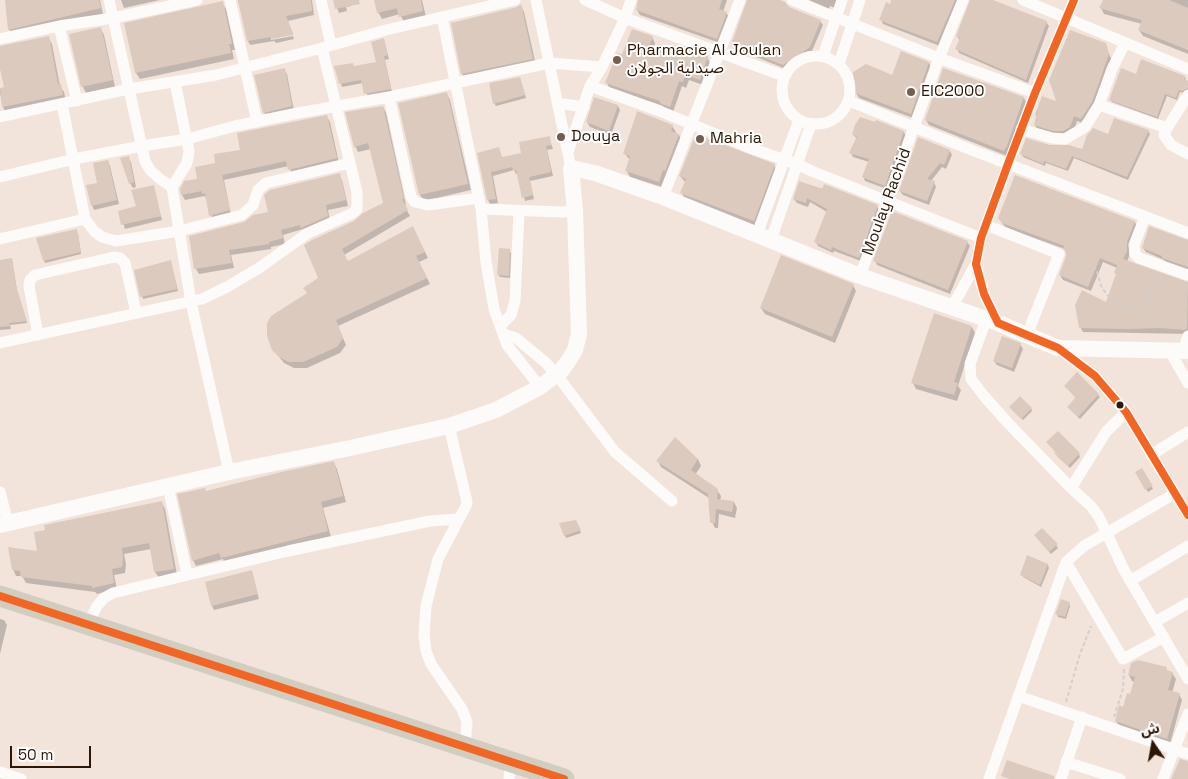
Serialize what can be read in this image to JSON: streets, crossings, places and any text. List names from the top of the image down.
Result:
{
  "streets": {
    "street": ["Moulay Rachid"]
  },
  "places": [
    "Pharmacie Al Joulan صيدلية الجولان",
    "EIC2000",
    "Douya",
    "Mahria"
  ],
  "scale_bar": "50 m",
  "north": "top"
}
